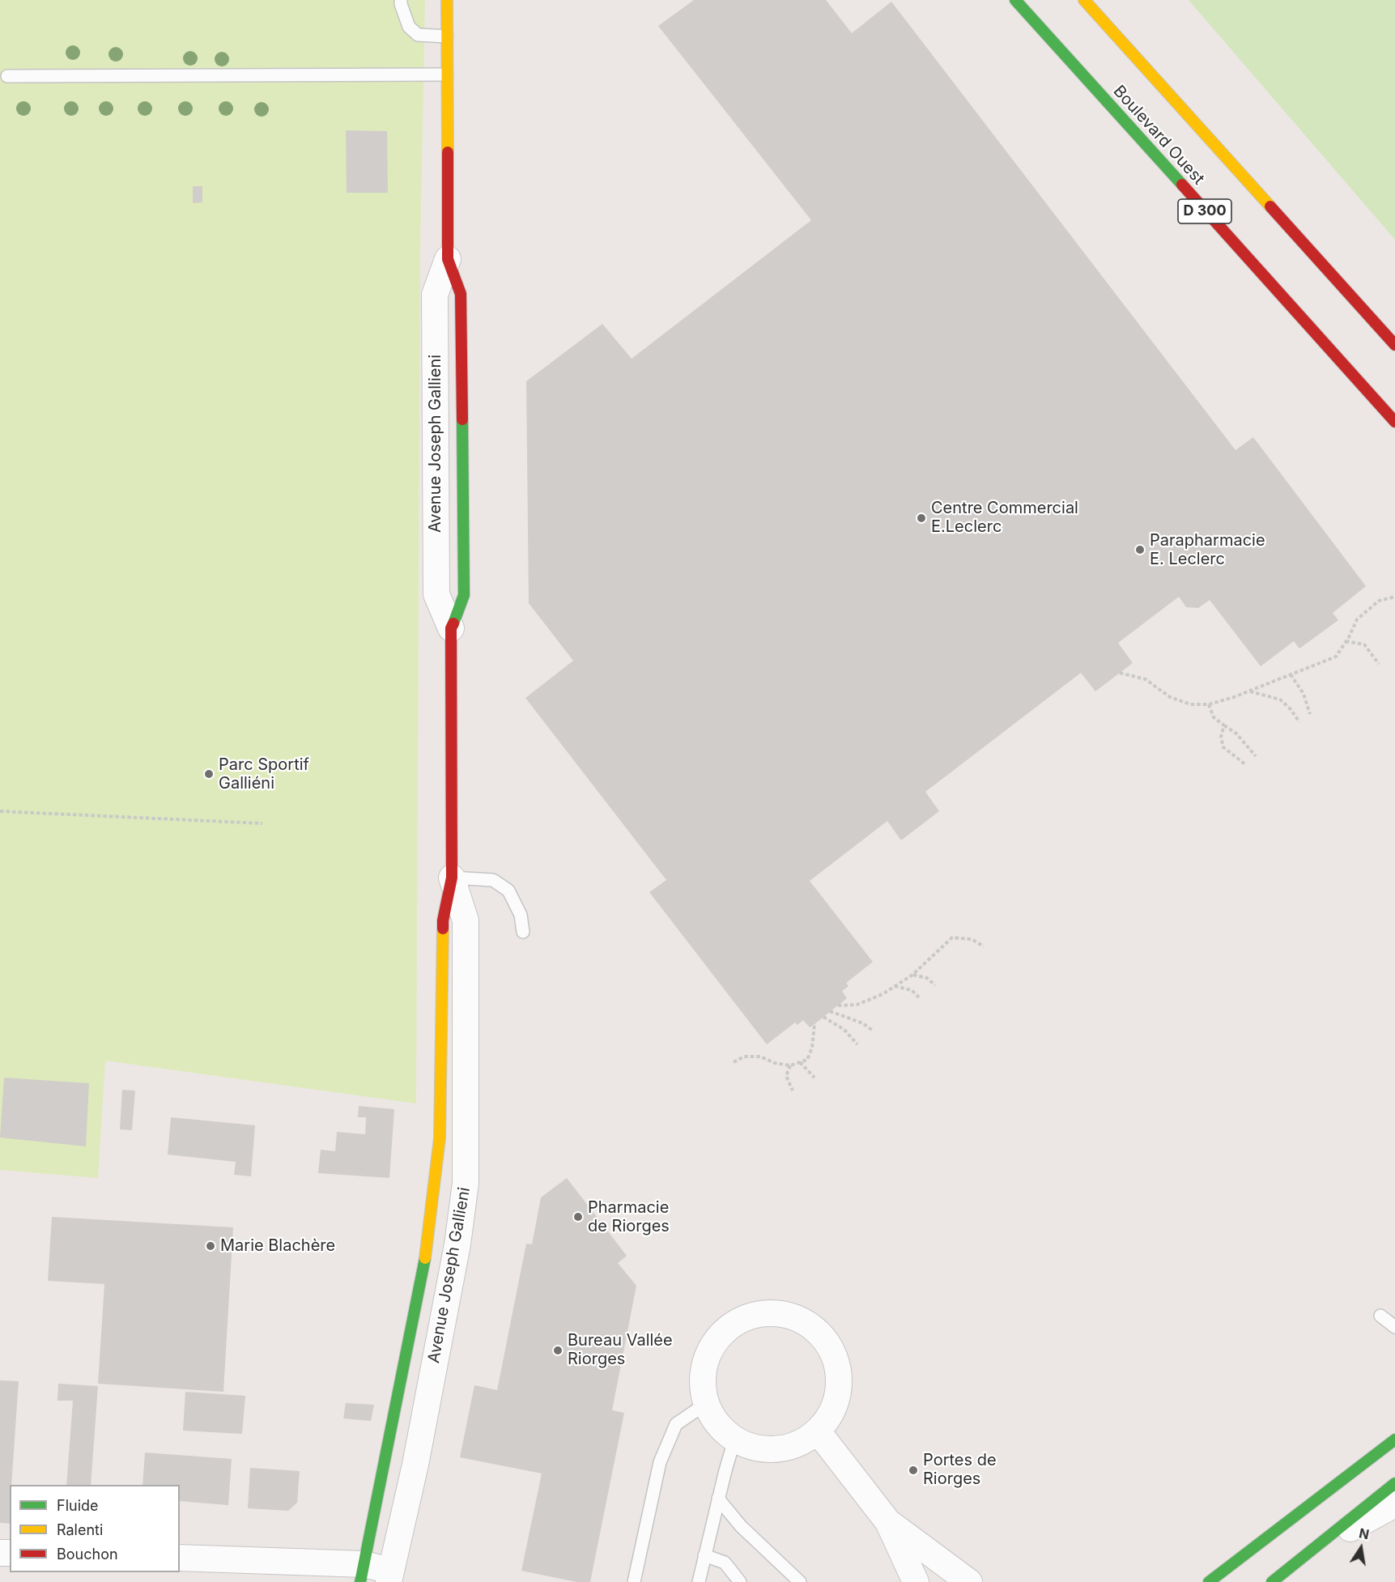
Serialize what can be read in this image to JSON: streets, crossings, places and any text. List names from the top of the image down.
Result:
{
  "streets": {
    "street": ["Boulevard Ouest", "D 300", "Avenue Joseph Gallieni"]
  },
  "places": [
    "Centre Commercial E.Leclerc",
    "Parapharmacie E. Leclerc",
    "Parc Sportif Galliéni",
    "Pharmacie de Riorges",
    "Marie Blachère",
    "Bureau Vallée Riorges",
    "Portes de Riorges"
  ],
  "legend": ["Fluide", "Ralenti", "Bouchon"],
  "north": "top"
}
